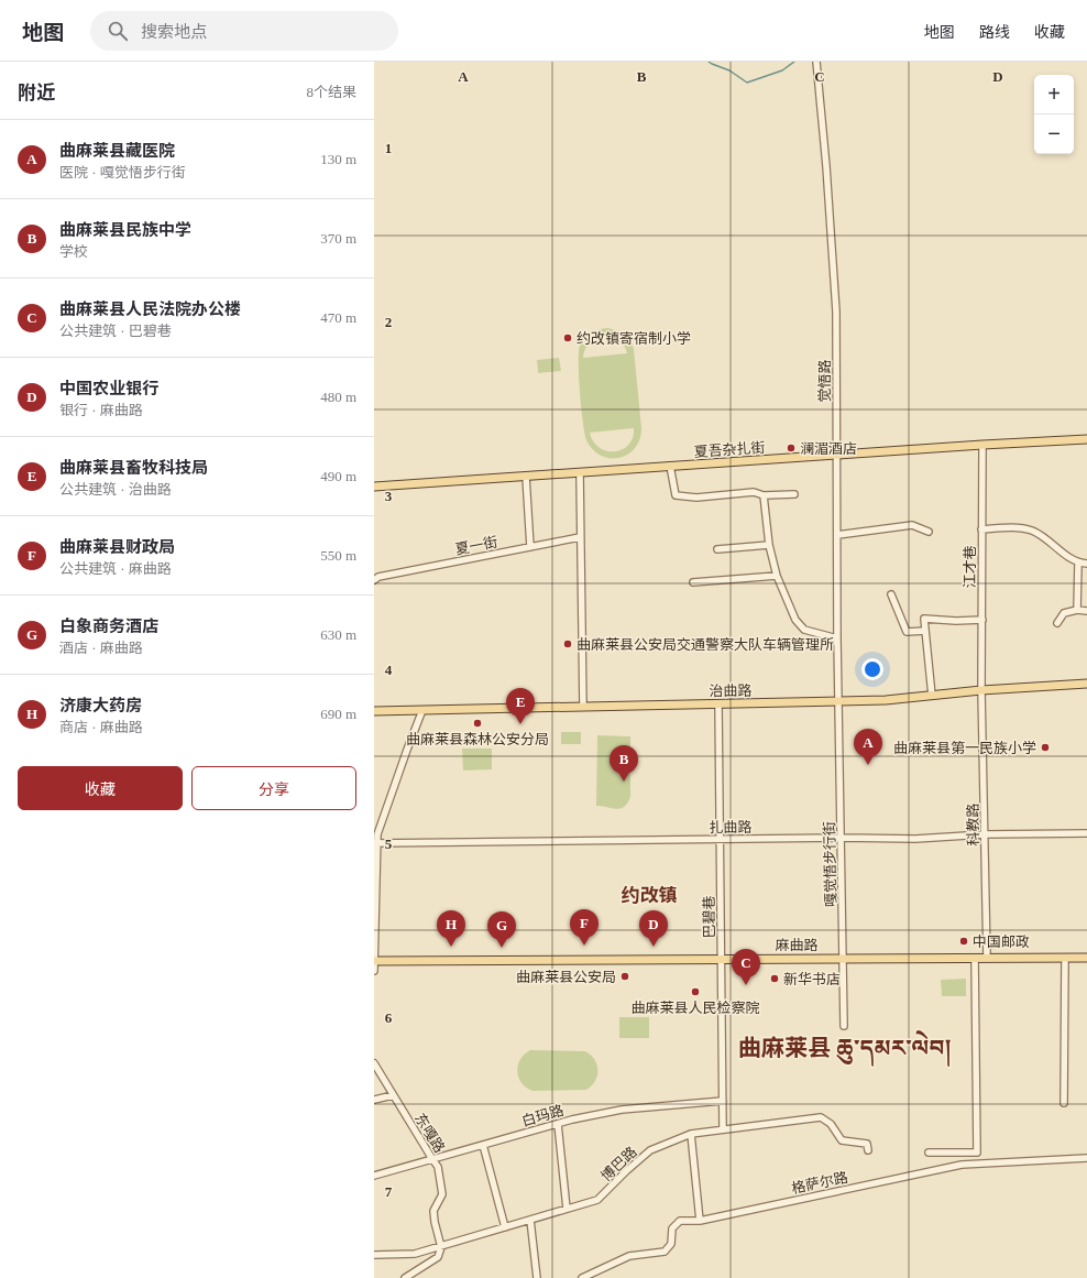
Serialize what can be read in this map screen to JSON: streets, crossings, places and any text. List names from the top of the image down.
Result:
{
  "streets": {
    "main road": ["夏吾杂扎街", "治曲路", "麻曲路"],
    "street": [
      "觉悟路",
      "夏一街",
      "江才巷",
      "科教路",
      "扎曲路",
      "嘎觉悟步行街",
      "巴碧巷",
      "白玛路",
      "东嘎路",
      "博巴路",
      "格萨尔路"
    ]
  },
  "crossings": [
    ["觉悟路", "夏吾杂扎街"],
    ["觉悟路", "治曲路"],
    ["觉悟路", "嘎觉悟步行街"],
    ["夏吾杂扎街", "江才巷"],
    ["江才巷", "治曲路"],
    ["江才巷", "科教路"],
    ["治曲路", "科教路"],
    ["治曲路", "嘎觉悟步行街"],
    ["治曲路", "巴碧巷"],
    ["科教路", "扎曲路"],
    ["科教路", "麻曲路"],
    ["扎曲路", "嘎觉悟步行街"],
    ["扎曲路", "巴碧巷"],
    ["嘎觉悟步行街", "麻曲路"],
    ["巴碧巷", "麻曲路"],
    ["巴碧巷", "白玛路"],
    ["巴碧巷", "博巴路"],
    ["白玛路", "东嘎路"],
    ["东嘎路", "博巴路"]
  ],
  "districts": ["约改镇", "曲麻莱县 ཆུ་དམར་ལེབ།"],
  "places": [
    "约改镇寄宿制小学",
    "澜湄酒店",
    "曲麻莱县公安局交通警察大队车辆管理所",
    "曲麻莱县森林公安分局",
    "曲麻莱县第一民族小学",
    "中国邮政",
    "曲麻莱县公安局",
    "新华书店",
    "曲麻莱县人民检察院"
  ],
  "page": {
    "header": "地图",
    "search": "搜索地点",
    "nav": ["地图", "路线", "收藏"],
    "heading": ["附近", "8个结果"],
    "map_buttons": ["+", "−"],
    "list": [
      {
        "mark": "A",
        "name": "曲麻莱县藏医院",
        "note": "医院 · 嘎觉悟步行街",
        "value": "130 m"
      },
      {
        "mark": "B",
        "name": "曲麻莱县民族中学",
        "note": "学校",
        "value": "370 m"
      },
      {
        "mark": "C",
        "name": "曲麻莱县人民法院办公楼",
        "note": "公共建筑 · 巴碧巷",
        "value": "470 m"
      },
      {
        "mark": "D",
        "name": "中国农业银行",
        "note": "银行 · 麻曲路",
        "value": "480 m"
      },
      {
        "mark": "E",
        "name": "曲麻莱县畜牧科技局",
        "note": "公共建筑 · 治曲路",
        "value": "490 m"
      },
      {
        "mark": "F",
        "name": "曲麻莱县财政局",
        "note": "公共建筑 · 麻曲路",
        "value": "550 m"
      },
      {
        "mark": "G",
        "name": "白象商务酒店",
        "note": "酒店 · 麻曲路",
        "value": "630 m"
      },
      {
        "mark": "H",
        "name": "济康大药房",
        "note": "商店 · 麻曲路",
        "value": "690 m"
      }
    ],
    "pins": [
      "E",
      "A",
      "B",
      "F",
      "D",
      "H",
      "G",
      "C"
    ],
    "buttons": ["收藏", "分享"]
  },
  "grid": {
    "columns": [
      "A",
      "B",
      "C",
      "D"
    ],
    "rows": [
      "1",
      "2",
      "3",
      "4",
      "5",
      "6",
      "7"
    ]
  }
}
